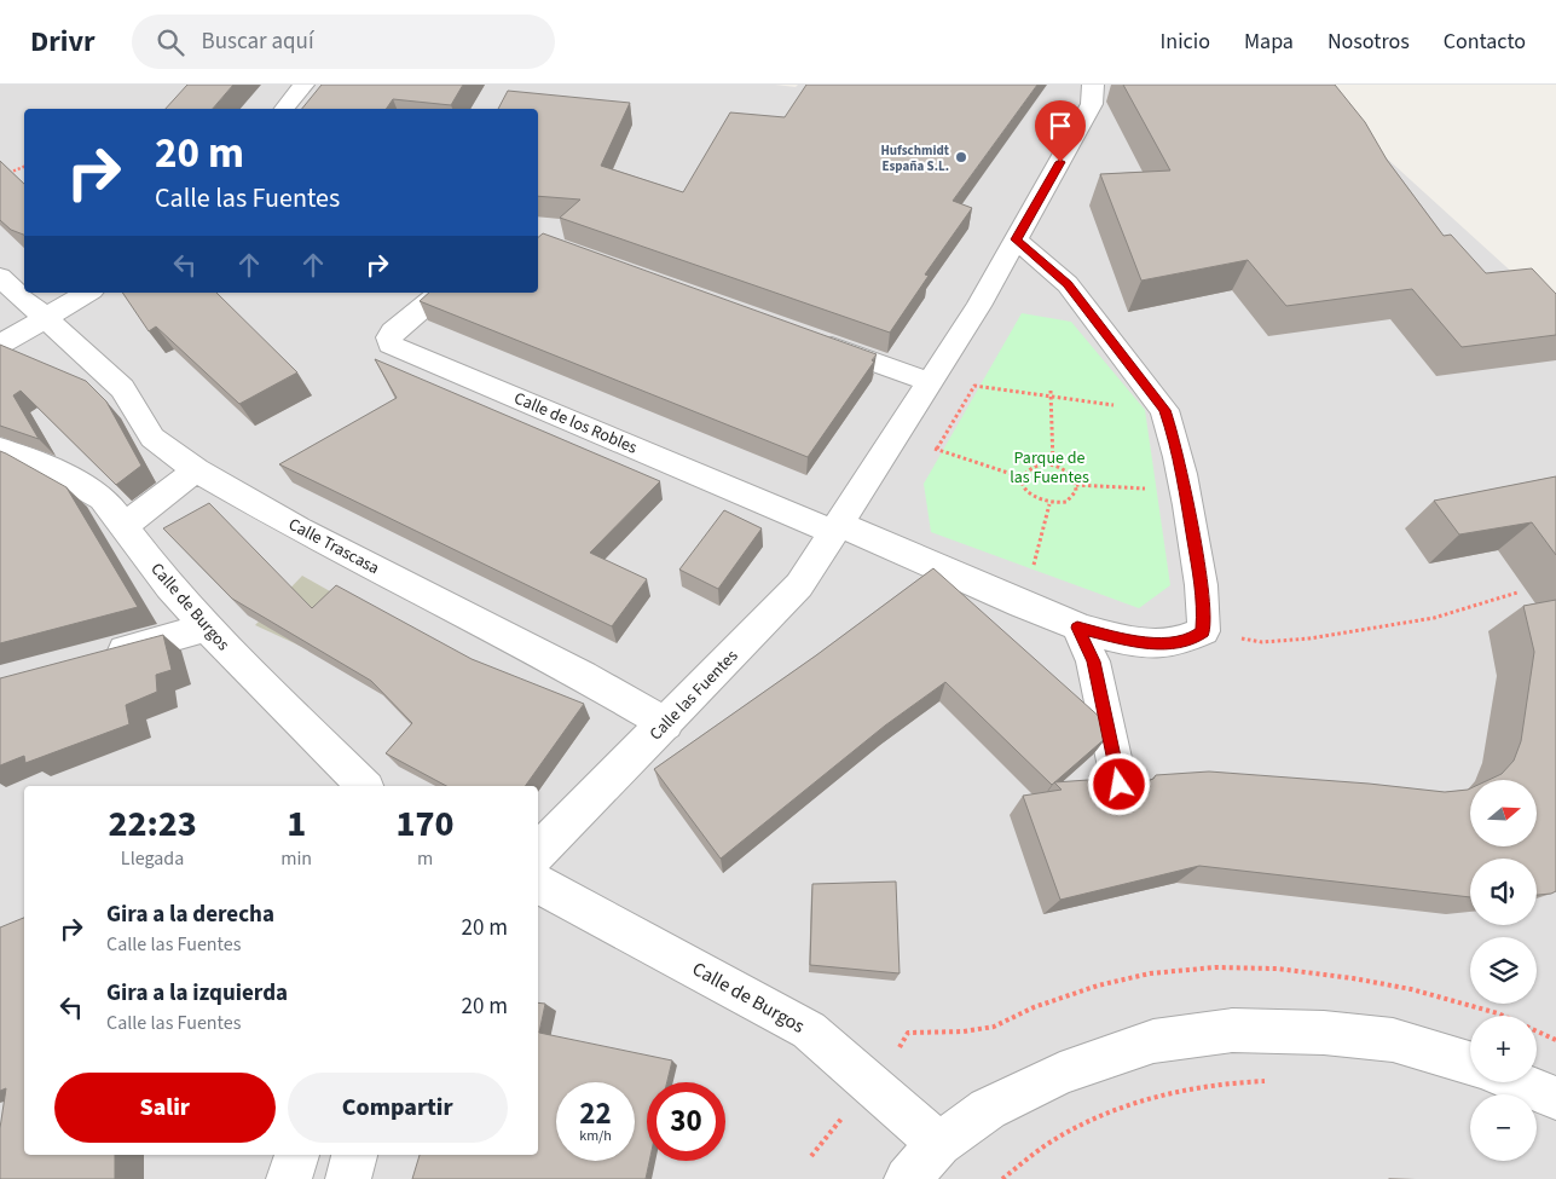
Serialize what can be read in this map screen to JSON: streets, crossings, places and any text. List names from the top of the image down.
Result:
{
  "streets": {
    "street": [
      "Calle de los Robles",
      "Calle Trascasa",
      "Calle de Burgos",
      "Calle las Fuentes"
    ]
  },
  "crossings": [
    ["Calle de los Robles", "Calle las Fuentes"],
    ["Calle Trascasa", "Calle las Fuentes"]
  ],
  "parks": ["Parque de las Fuentes"],
  "places": ["Hufschmidt España S.L."],
  "north": "right",
  "page": {
    "header": "Drivr",
    "search": "Buscar aquí",
    "nav": [
      "Inicio",
      "Mapa",
      "Nosotros",
      "Contacto"
    ],
    "turn": ["20 m", "Calle las Fuentes"],
    "map_buttons": ["+", "−"],
    "eta": [
      "22:23",
      "Llegada",
      "1",
      "min",
      "170",
      "m"
    ],
    "list": [
      {
        "name": "Gira a la derecha",
        "note": "Calle las Fuentes",
        "value": "20 m"
      },
      {
        "name": "Gira a la izquierda",
        "note": "Calle las Fuentes",
        "value": "20 m"
      }
    ],
    "buttons": ["Salir", "Compartir"],
    "speed": "22 km/h",
    "limit": "30"
  }
}
